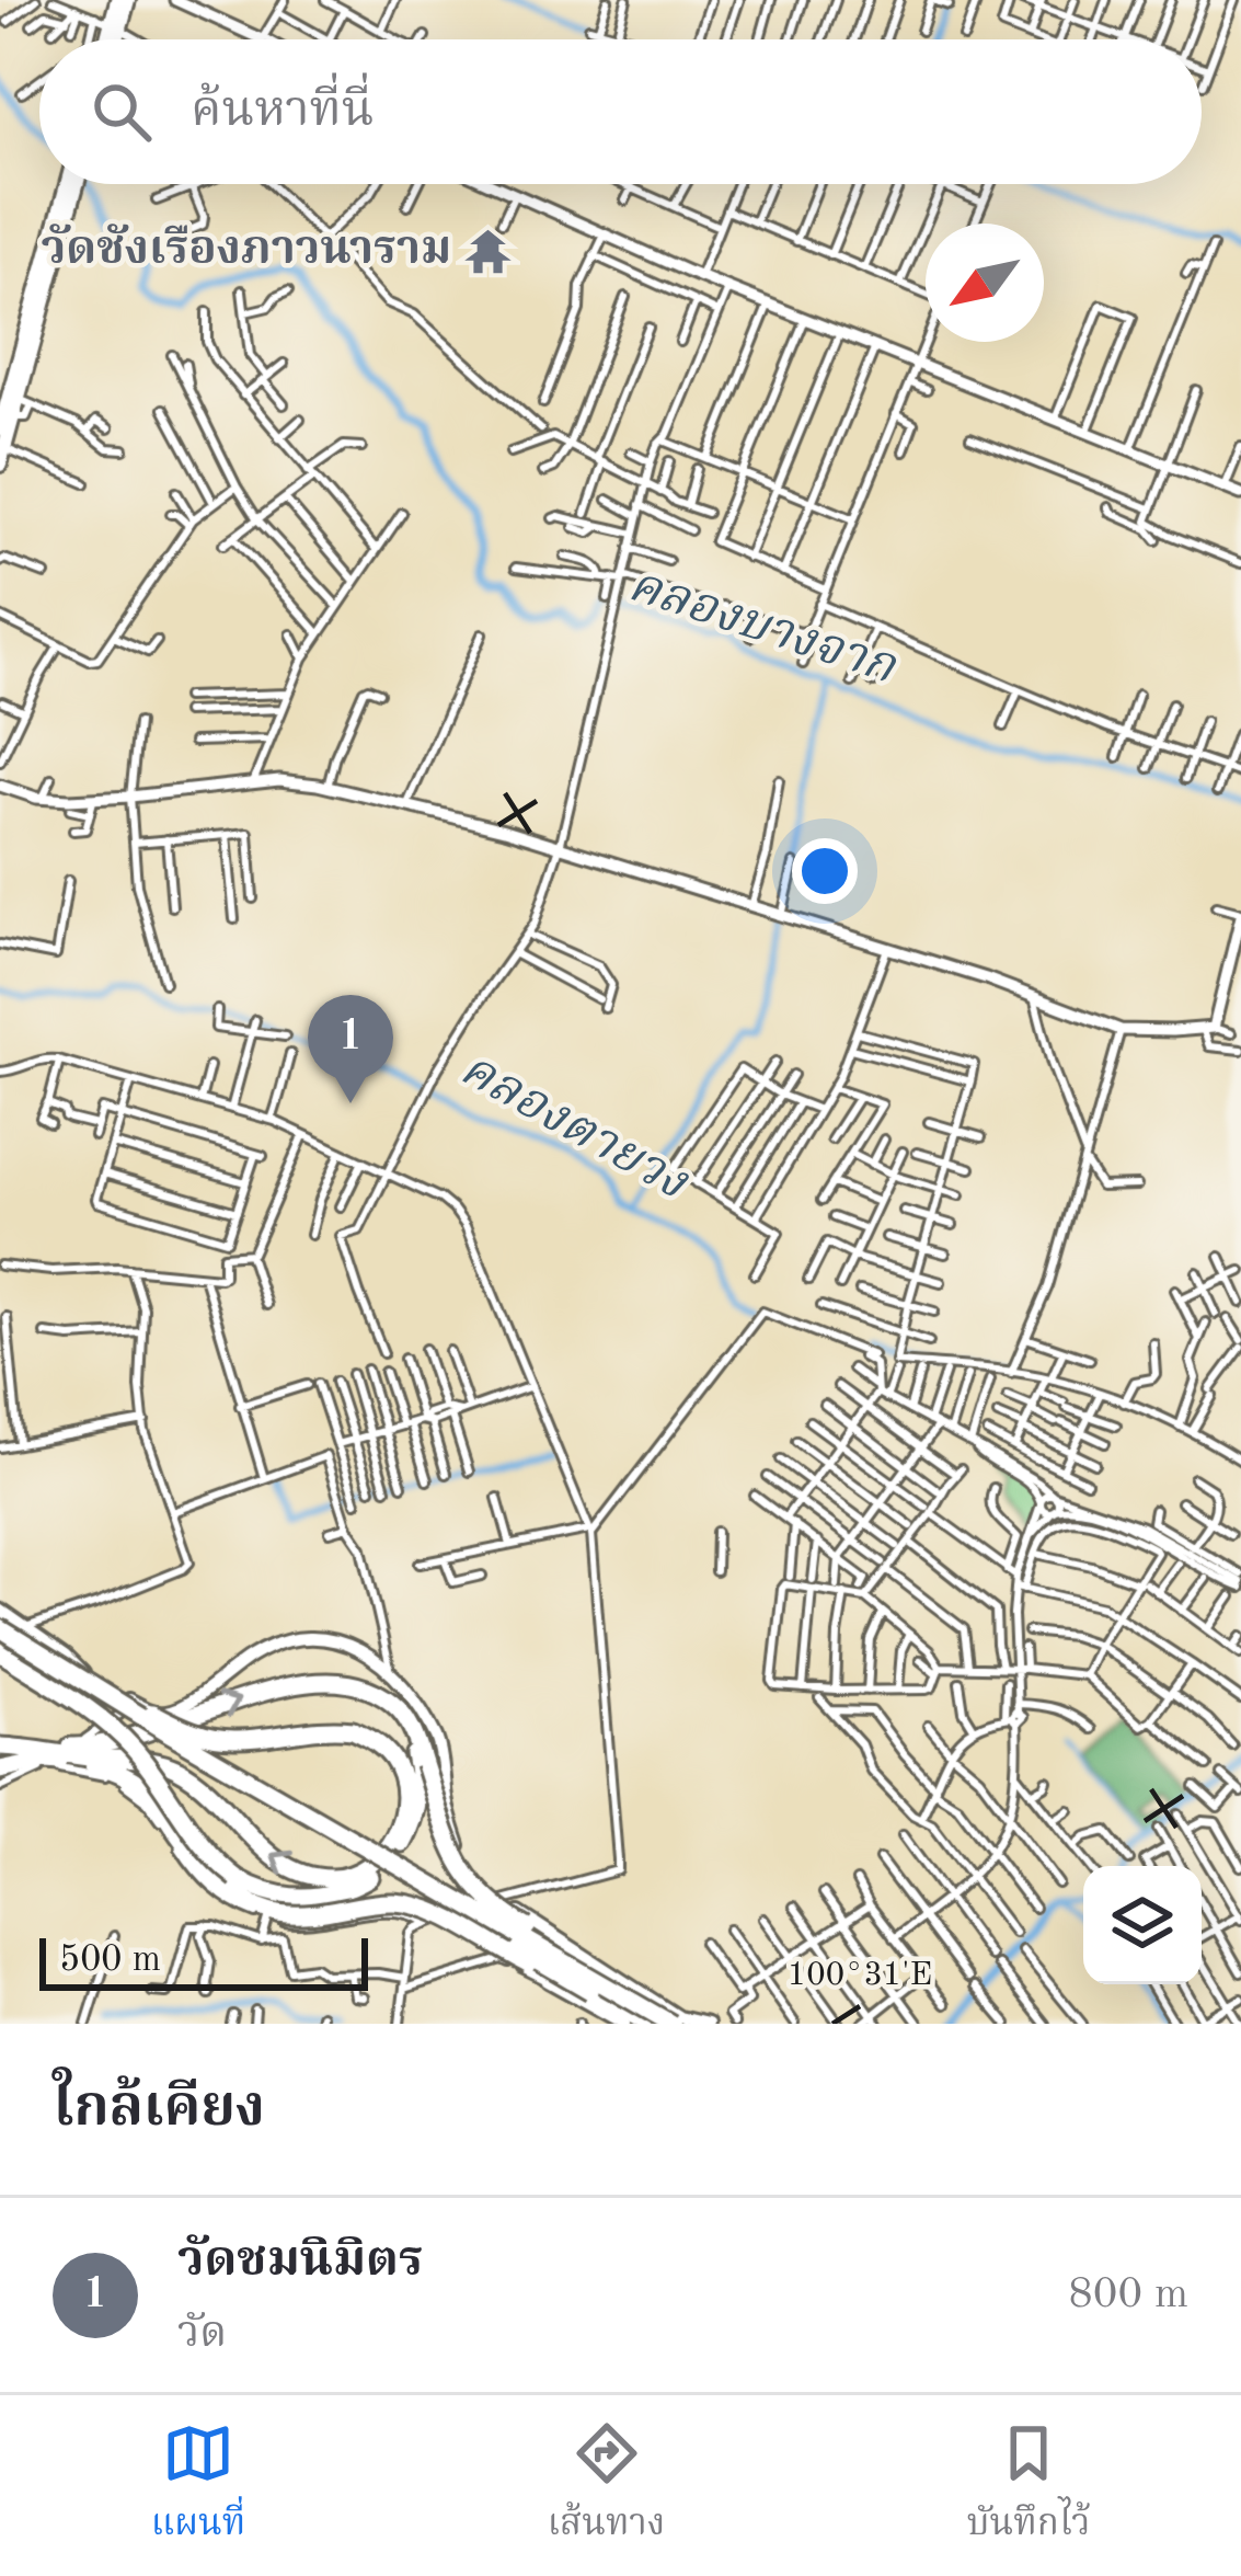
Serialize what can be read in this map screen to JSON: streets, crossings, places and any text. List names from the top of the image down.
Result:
{
  "water": ["คลองบางจาก", "คลองตายวง"],
  "places": {
    "temple": ["วัดชังเรืองภาวนาราม"]
  },
  "scale_bar": "500 m",
  "north": "bottom left",
  "page": {
    "search": "ค้นหาที่นี่",
    "pins": "1",
    "scale": "500 m",
    "heading": "ใกล้เคียง",
    "list": [
      {
        "mark": "1",
        "name": "วัดชมนิมิตร",
        "note": "วัด",
        "value": "800 m"
      }
    ],
    "nav": ["แผนที่", "เส้นทาง", "บันทึกไว้"]
  },
  "coordinates": ["100°31'E"]
}
